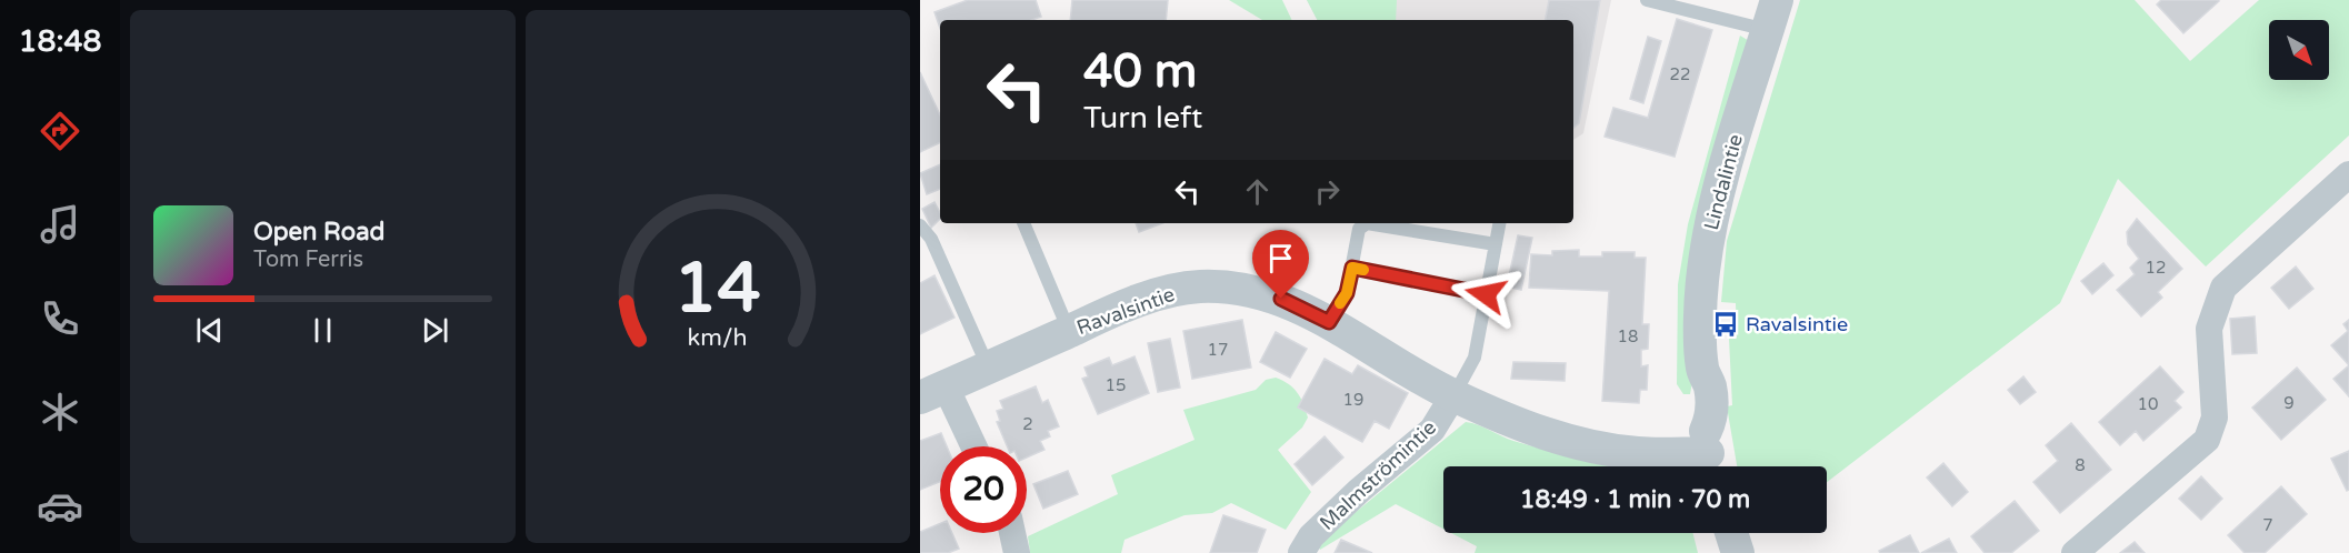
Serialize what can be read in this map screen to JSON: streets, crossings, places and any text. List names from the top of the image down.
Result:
{
  "streets": {
    "street": ["Lindalintie", "Ravalsintie", "Malmströmintie"]
  },
  "crossings": [
    ["Lindalintie", "Ravalsintie"],
    ["Ravalsintie", "Malmströmintie"]
  ],
  "places": {
    "bus stop": ["Ravalsintie"]
  },
  "house_numbers": [
    "22",
    "12",
    "18",
    "17",
    "15",
    "19",
    "9",
    "10",
    "2",
    "8",
    "7"
  ],
  "north": "bottom right",
  "page": {
    "tabs": "18:48",
    "turn": ["40 m", "Turn left"],
    "song": ["Open Road", "Tom Ferris"],
    "limit": "20",
    "trip": "18:49 · 1 min · 70 m",
    "gauge": ["14", "km/h"]
  }
}
